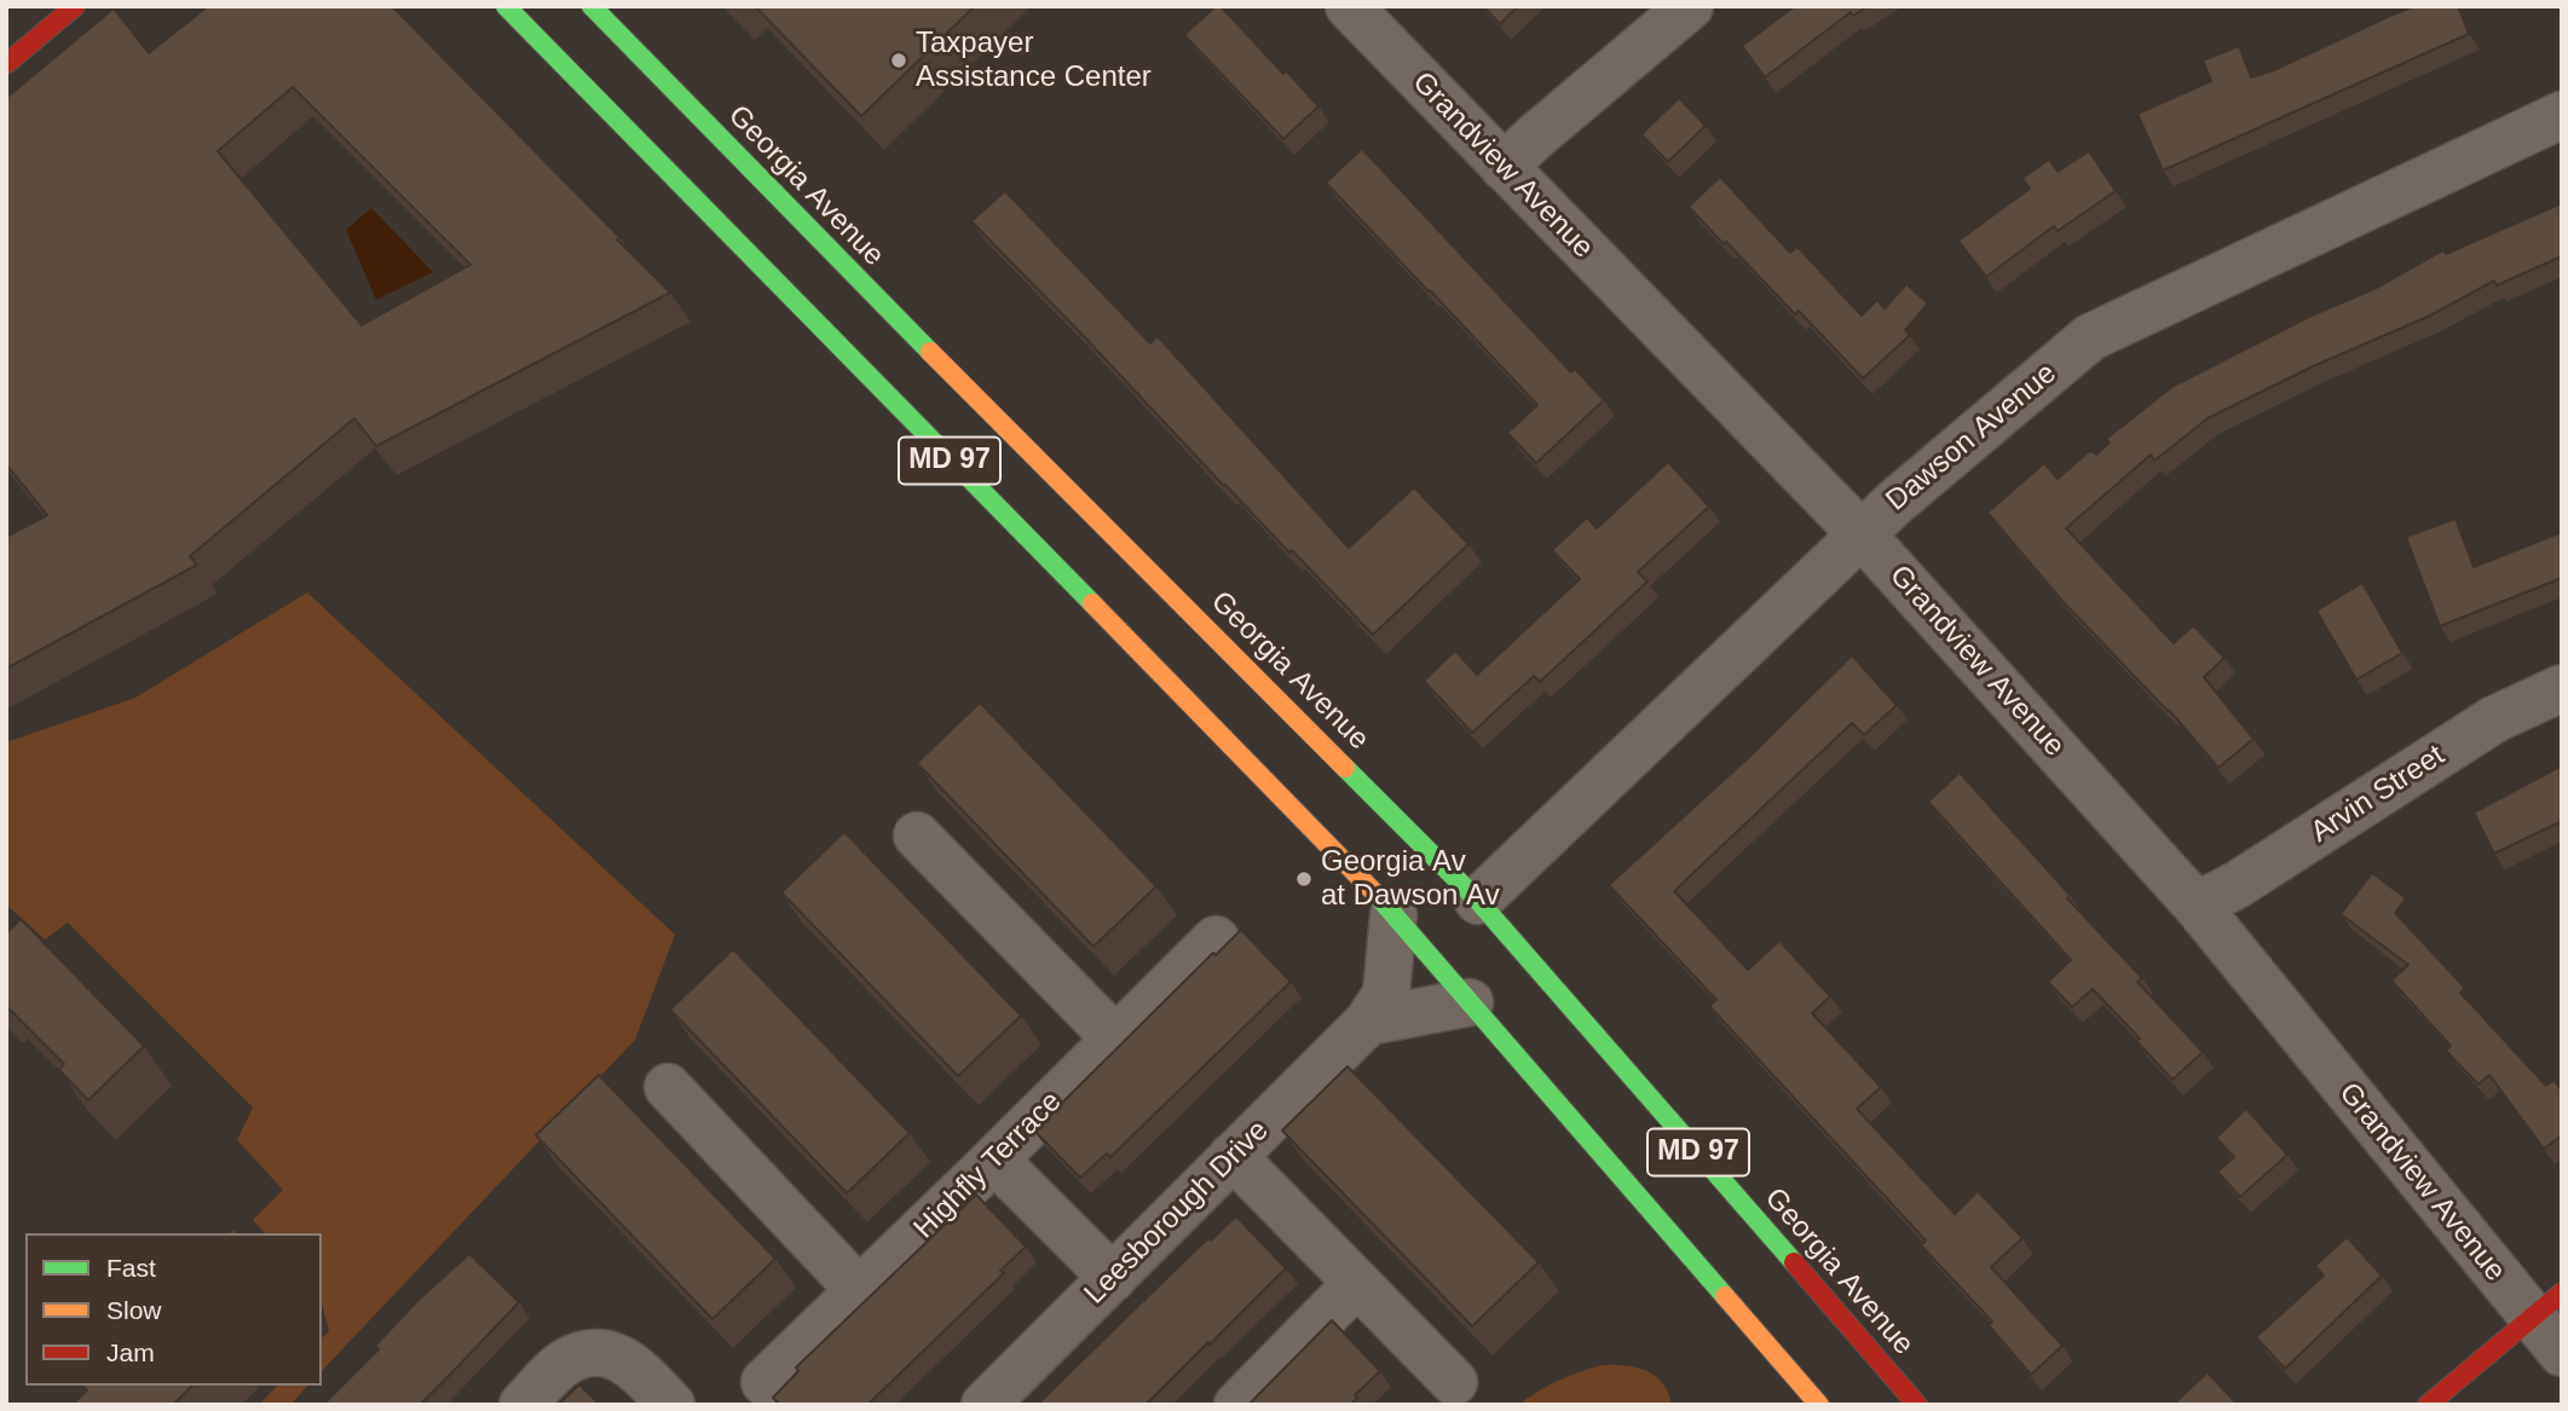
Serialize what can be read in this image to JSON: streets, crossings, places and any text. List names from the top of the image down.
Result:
{
  "streets": {
    "main road": ["Georgia Avenue", "MD 97"],
    "street": [
      "Grandview Avenue",
      "Dawson Avenue",
      "Arvin Street",
      "Highfly Terrace",
      "Leesborough Drive"
    ]
  },
  "crossings": [
    ["Grandview Avenue", "Dawson Avenue"],
    ["Grandview Avenue", "Arvin Street"],
    ["Georgia Avenue", "Dawson Avenue"],
    ["MD 97", "Leesborough Drive"]
  ],
  "places": ["Taxpayer Assistance Center", "Georgia Av at Dawson Av"],
  "legend": ["Fast", "Slow", "Jam"]
}
